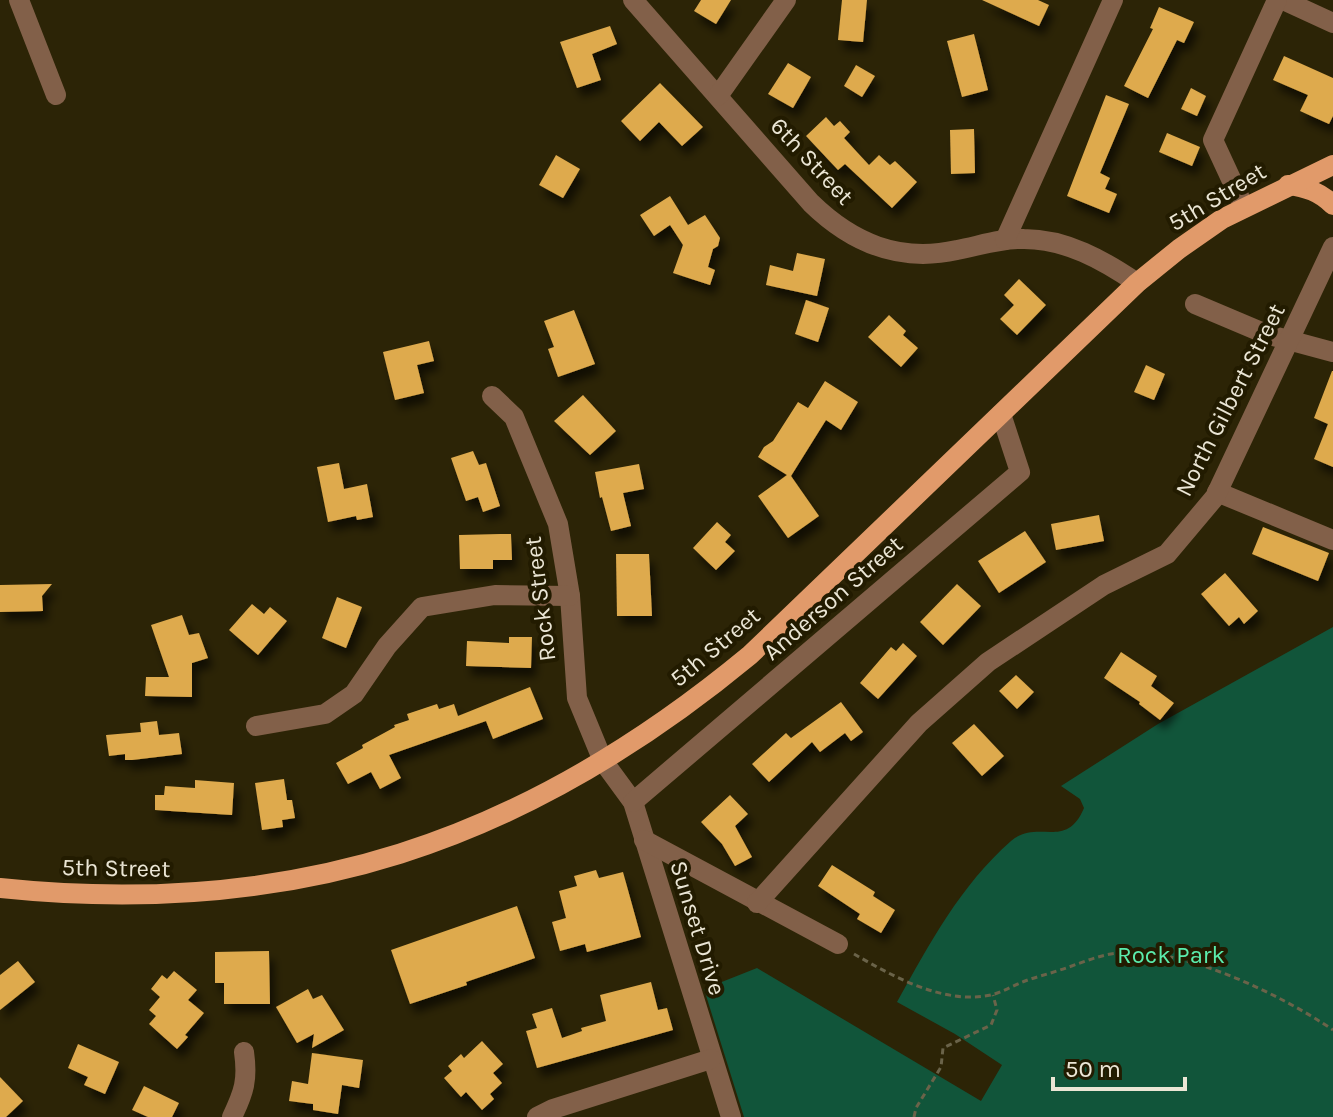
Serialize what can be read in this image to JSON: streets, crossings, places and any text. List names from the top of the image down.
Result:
{
  "streets": {
    "main road": ["5th Street"],
    "street": [
      "6th Street",
      "North Gilbert Street",
      "Anderson Street",
      "Rock Street",
      "Sunset Drive"
    ]
  },
  "crossings": [
    ["6th Street", "5th Street"],
    ["5th Street", "Anderson Street"],
    ["5th Street", "Rock Street"],
    ["5th Street", "Sunset Drive"],
    ["Anderson Street", "Sunset Drive"],
    ["Rock Street", "Sunset Drive"]
  ],
  "parks": ["Rock Park"],
  "scale_bar": "50 m"
}
